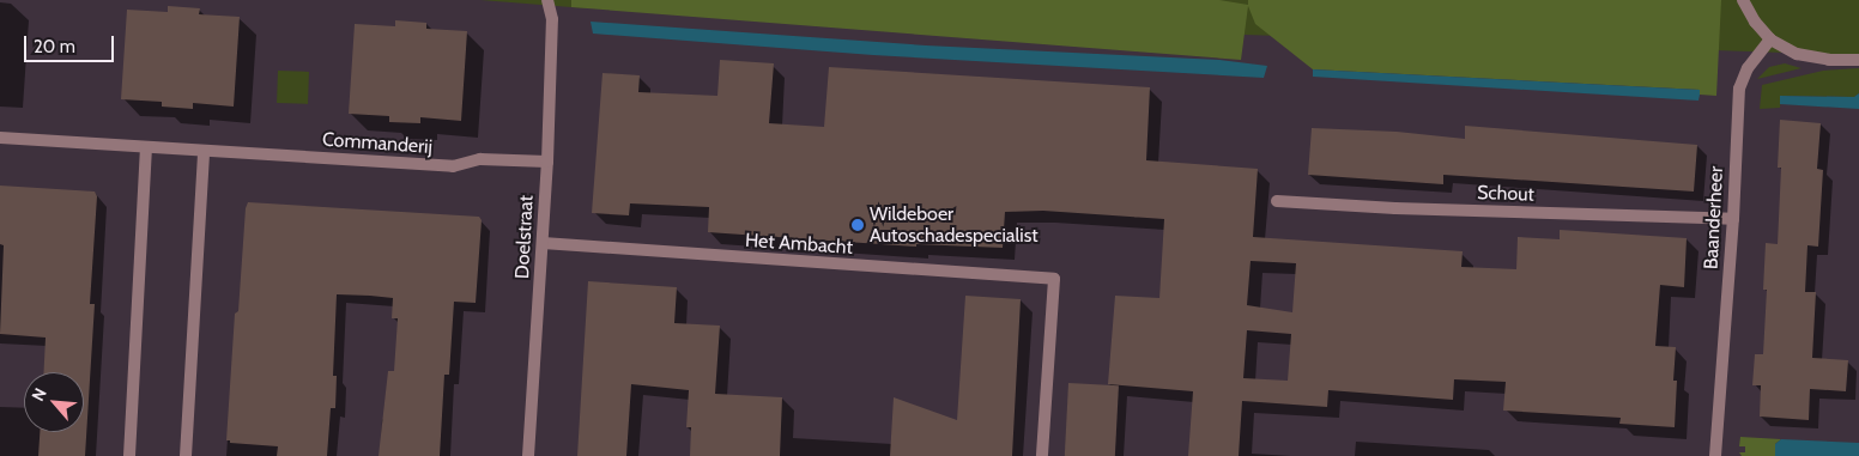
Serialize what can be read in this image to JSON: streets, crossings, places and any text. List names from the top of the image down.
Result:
{
  "streets": {
    "street": [
      "Commanderij",
      "Schout",
      "Baanderheer",
      "Doelstraat",
      "Het Ambacht"
    ]
  },
  "crossings": [
    ["Commanderij", "Doelstraat"],
    ["Schout", "Baanderheer"],
    ["Doelstraat", "Het Ambacht"]
  ],
  "places": ["Wildeboer Autoschadespecialist"],
  "scale_bar": "20 m",
  "north": "top left"
}
